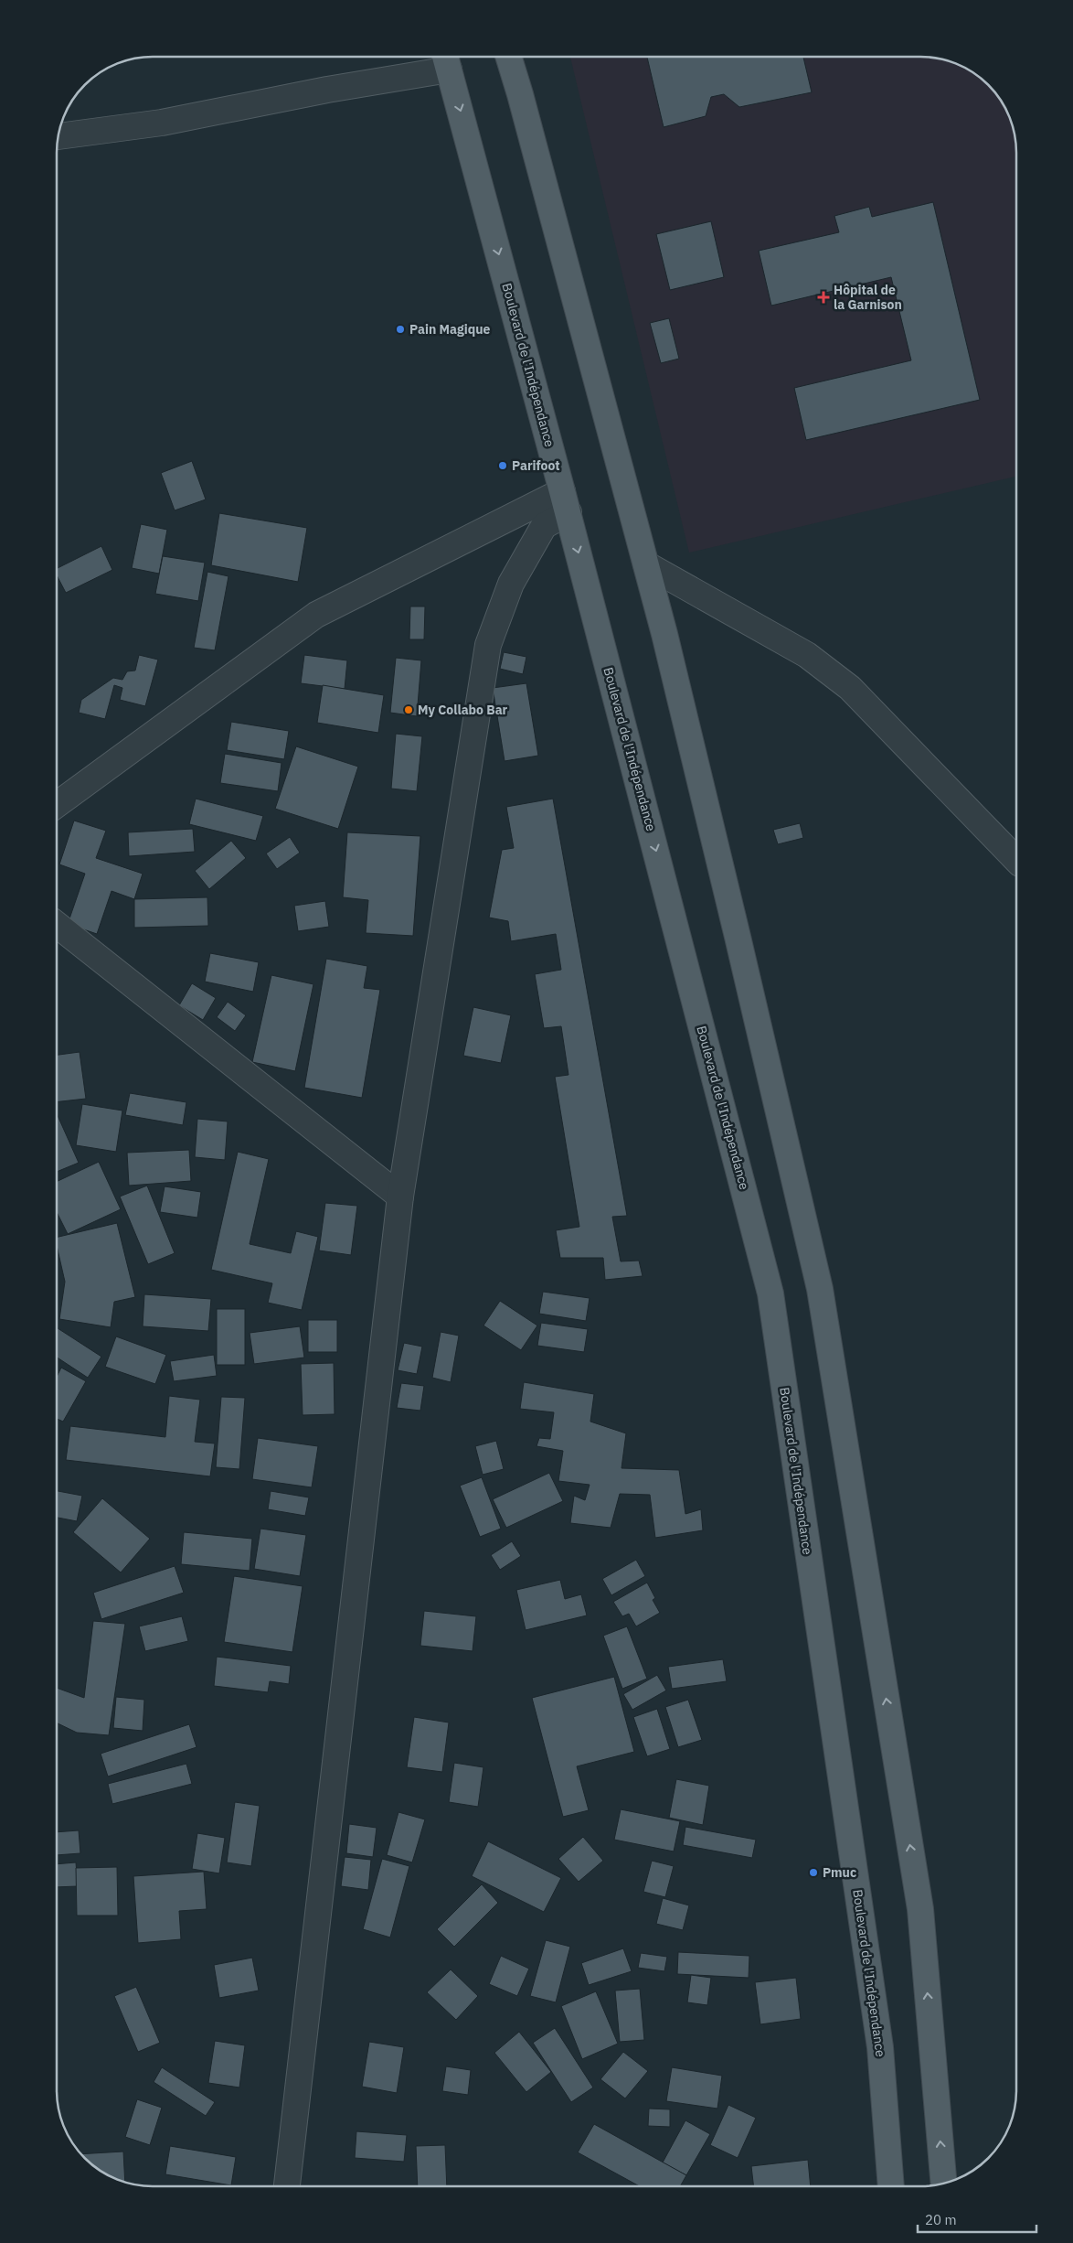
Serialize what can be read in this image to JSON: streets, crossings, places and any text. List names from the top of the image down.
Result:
{
  "streets": {
    "main road": ["Boulevard de l'Indépendance"]
  },
  "places": {
    "health": ["Hôpital de la Garnison"],
    "other": [
      "Pain Magique",
      "Parifoot",
      "My Collabo Bar",
      "Pmuc"
    ]
  },
  "scale_bar": "20 m"
}
